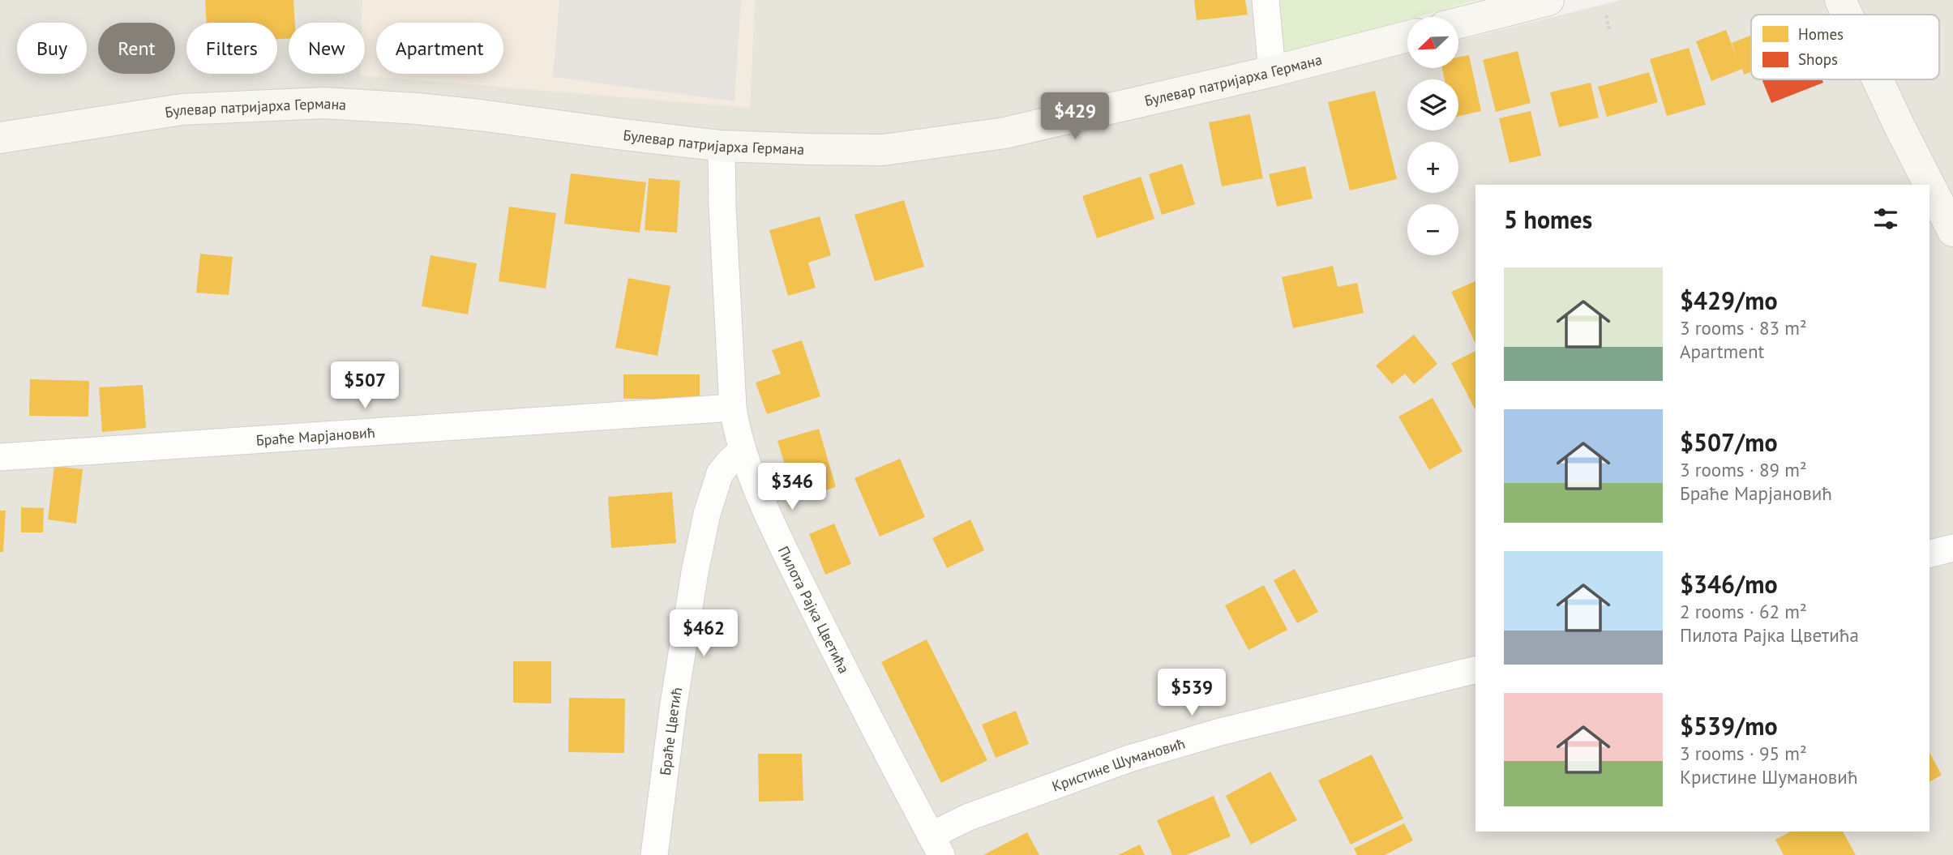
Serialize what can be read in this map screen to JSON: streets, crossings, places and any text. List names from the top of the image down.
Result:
{
  "streets": {
    "main road": ["Булевар патријарха Германа"],
    "street": [
      "Браће Марјановић",
      "Пилота Рајка Цветића",
      "Браће Цветић",
      "Кристине Шумановић"
    ]
  },
  "crossings": [
    ["Булевар патријарха Германа", "Пилота Рајка Цветића"],
    ["Браће Марјановић", "Пилота Рајка Цветића"],
    ["Пилота Рајка Цветића", "Браће Цветић"],
    ["Пилота Рајка Цветића", "Кристине Шумановић"]
  ],
  "legend": ["Homes", "Shops"],
  "north": "bottom left",
  "page": {
    "map_buttons": ["+", "−"],
    "chip": [
      "Buy",
      "Rent",
      "Filters",
      "New",
      "Apartment"
    ],
    "price": [
      "$429",
      "$507",
      "$346",
      "$462",
      "$539"
    ],
    "heading": "5 homes",
    "list": [
      {
        "name": "$429/mo",
        "note": "3 rooms · 83 m² · Apartment"
      },
      {
        "name": "$507/mo",
        "note": "3 rooms · 89 m² · Браће Марјановић"
      },
      {
        "name": "$346/mo",
        "note": "2 rooms · 62 m² · Пилота Рајка Цветића"
      },
      {
        "name": "$539/mo",
        "note": "3 rooms · 95 m² · Кристине Шумановић"
      }
    ]
  }
}
